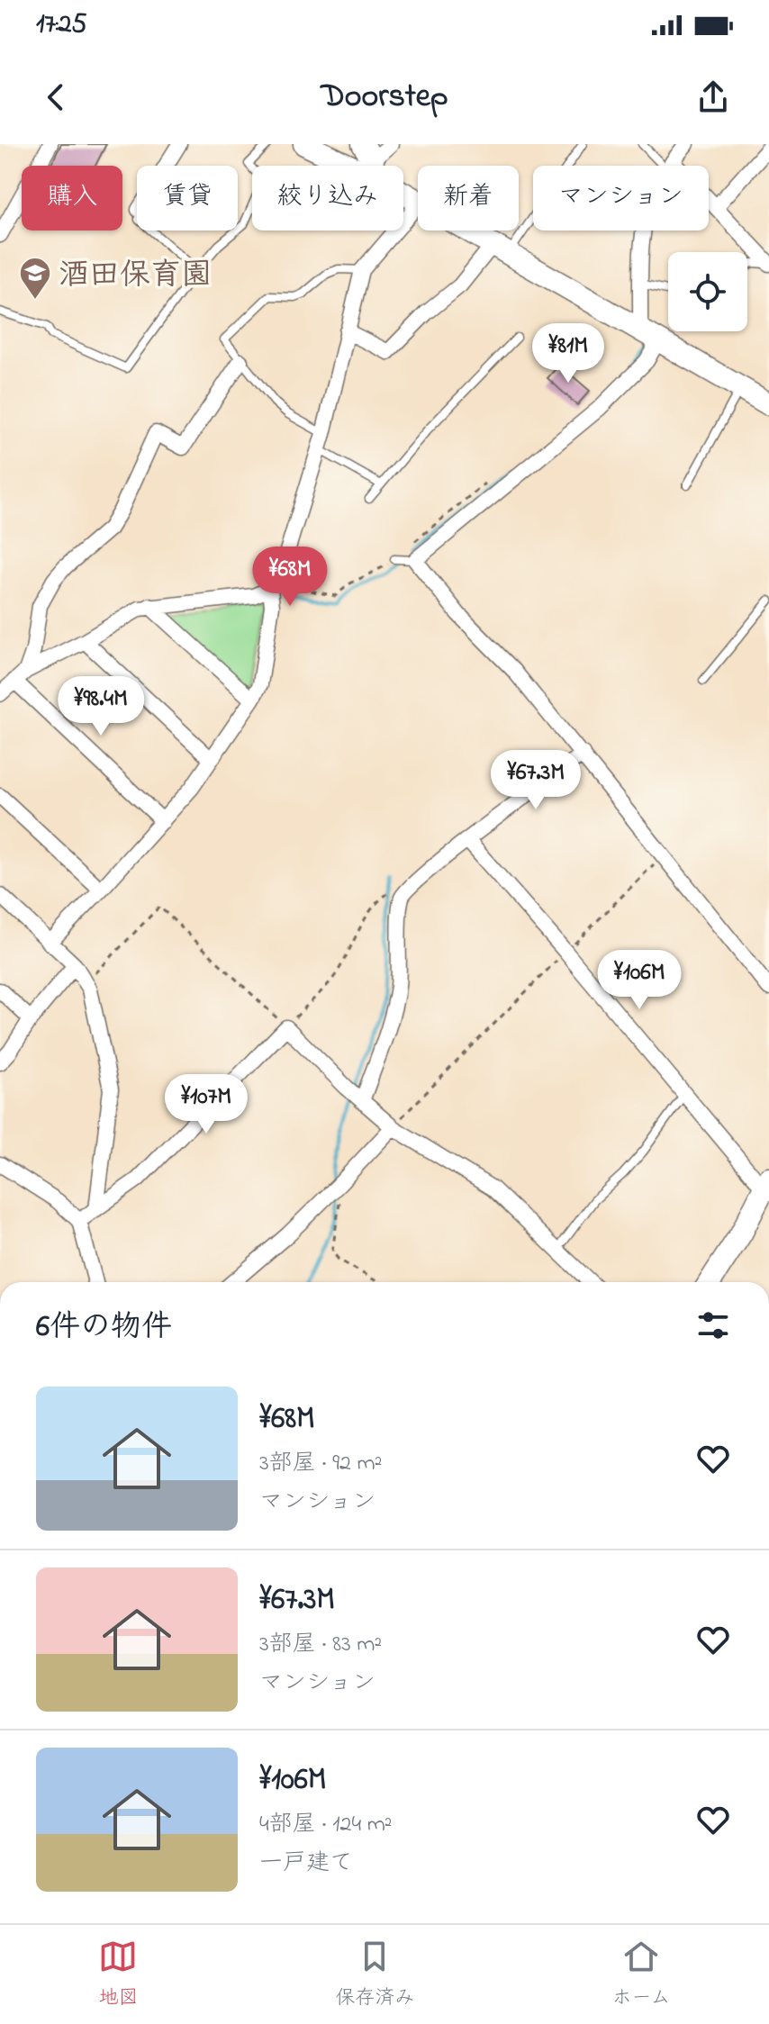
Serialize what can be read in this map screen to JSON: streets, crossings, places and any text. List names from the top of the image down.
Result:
{
  "places": {
    "school or university": ["酒田保育園"]
  },
  "page": {
    "status": "17:25",
    "header": "Doorstep",
    "chip": [
      "購入",
      "賃貸",
      "絞り込み",
      "新着",
      "マンション"
    ],
    "price": [
      "¥81M",
      "¥68M",
      "¥98.4M",
      "¥67.3M",
      "¥106M",
      "¥107M"
    ],
    "heading": "6件の物件",
    "list": [
      {
        "name": "¥68M",
        "note": "3部屋 · 92 m² · マンション"
      },
      {
        "name": "¥67.3M",
        "note": "3部屋 · 83 m² · マンション"
      },
      {
        "name": "¥106M",
        "note": "4部屋 · 124 m² · 一戸建て"
      }
    ],
    "tabs": ["地図", "保存済み", "ホーム"]
  }
}
